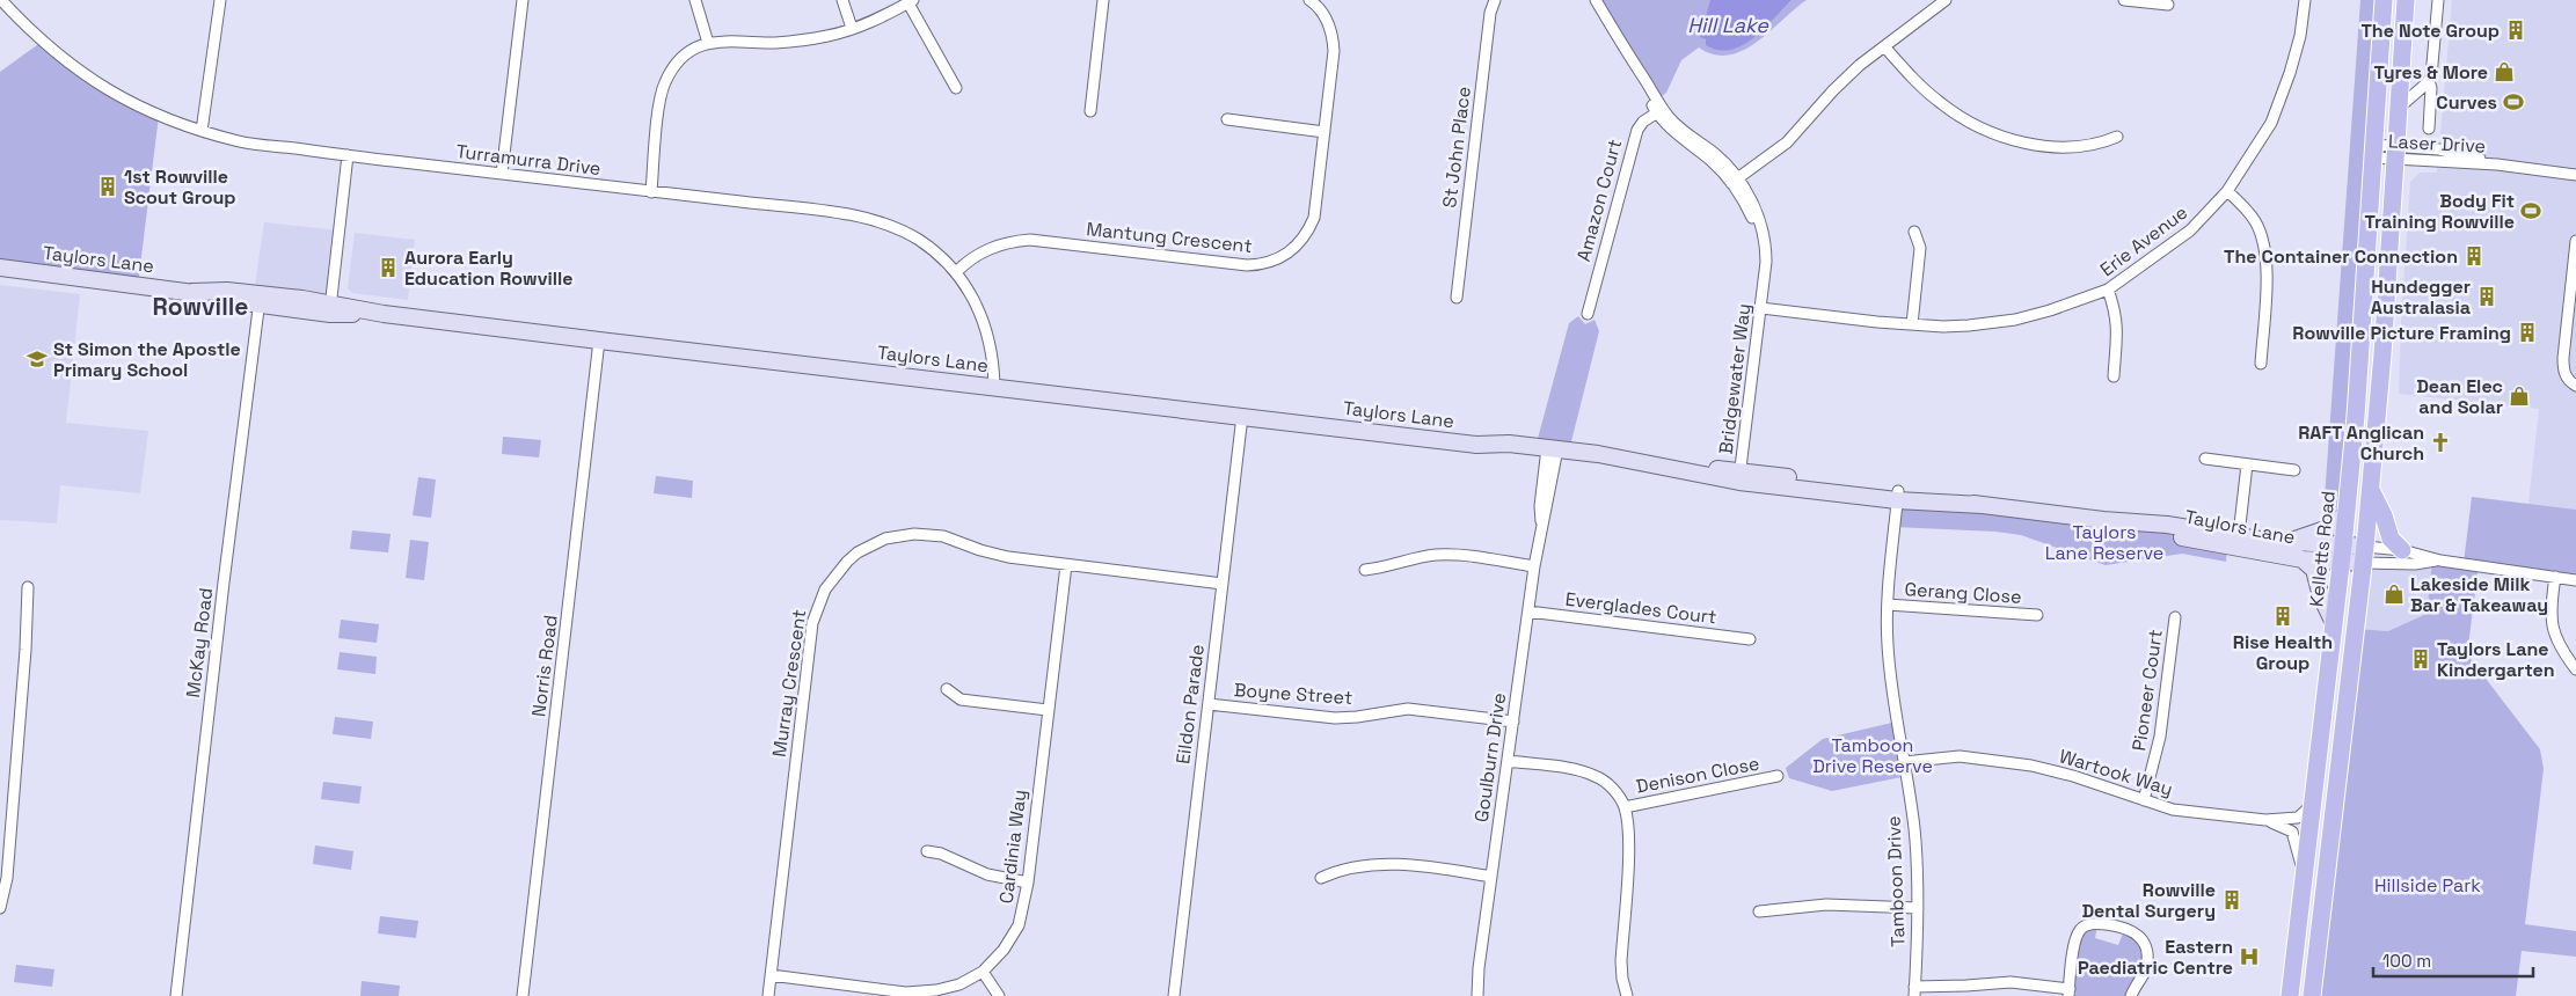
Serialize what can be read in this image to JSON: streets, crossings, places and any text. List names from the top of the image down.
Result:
{
  "streets": {
    "main road": ["Taylors Lane", "Kelletts Road"],
    "street": [
      "Laser Drive",
      "St John Place",
      "Turramurra Drive",
      "Amazon Court",
      "Mantung Crescent",
      "Erie Avenue",
      "Bridgewater Way",
      "Gerang Close",
      "Everglades Court",
      "McKay Road",
      "Norris Road",
      "Murray Crescent",
      "Pioneer Court",
      "Boyne Street",
      "Eildon Parade",
      "Goulburn Drive",
      "Wartook Way",
      "Denison Close",
      "Cardinia Way",
      "Tamboon Drive"
    ]
  },
  "crossings": [
    ["Laser Drive", "Kelletts Road"],
    ["Turramurra Drive", "Mantung Crescent"],
    ["Turramurra Drive", "Taylors Lane"],
    ["Amazon Court", "Bridgewater Way"],
    ["Erie Avenue", "Bridgewater Way"],
    ["Taylors Lane", "Bridgewater Way"],
    ["Taylors Lane", "Kelletts Road"],
    ["Taylors Lane", "McKay Road"],
    ["Taylors Lane", "Norris Road"],
    ["Taylors Lane", "Eildon Parade"],
    ["Taylors Lane", "Goulburn Drive"],
    ["Taylors Lane", "Tamboon Drive"],
    ["Kelletts Road", "Wartook Way"],
    ["Gerang Close", "Tamboon Drive"],
    ["Everglades Court", "Goulburn Drive"],
    ["Murray Crescent", "Eildon Parade"],
    ["Murray Crescent", "Cardinia Way"],
    ["Pioneer Court", "Wartook Way"],
    ["Boyne Street", "Eildon Parade"],
    ["Boyne Street", "Goulburn Drive"],
    ["Wartook Way", "Tamboon Drive"]
  ],
  "districts": ["Rowville"],
  "water": ["Hill Lake"],
  "parks": ["Taylors Lane Reserve", "Tamboon Drive Reserve", "Hillside Park"],
  "places": {
    "building": [
      "The Note Group",
      "1st Rowville Scout Group",
      "The Container Connection",
      "Aurora Early Education Rowville",
      "Hundegger Australasia",
      "Rowville Picture Framing",
      "Rise Health Group",
      "Taylors Lane Kindergarten",
      "Rowville Dental Surgery"
    ],
    "shop": ["Tyres & More", "Dean Elec and Solar", "Lakeside Milk Bar & Takeaway"],
    "sports": ["Curves", "Body Fit Training Rowville"],
    "school or university": ["St Simon the Apostle Primary School"],
    "church": ["RAFT Anglican Church"],
    "hospital": ["Eastern Paediatric Centre"]
  },
  "scale_bar": "100 m"
}
